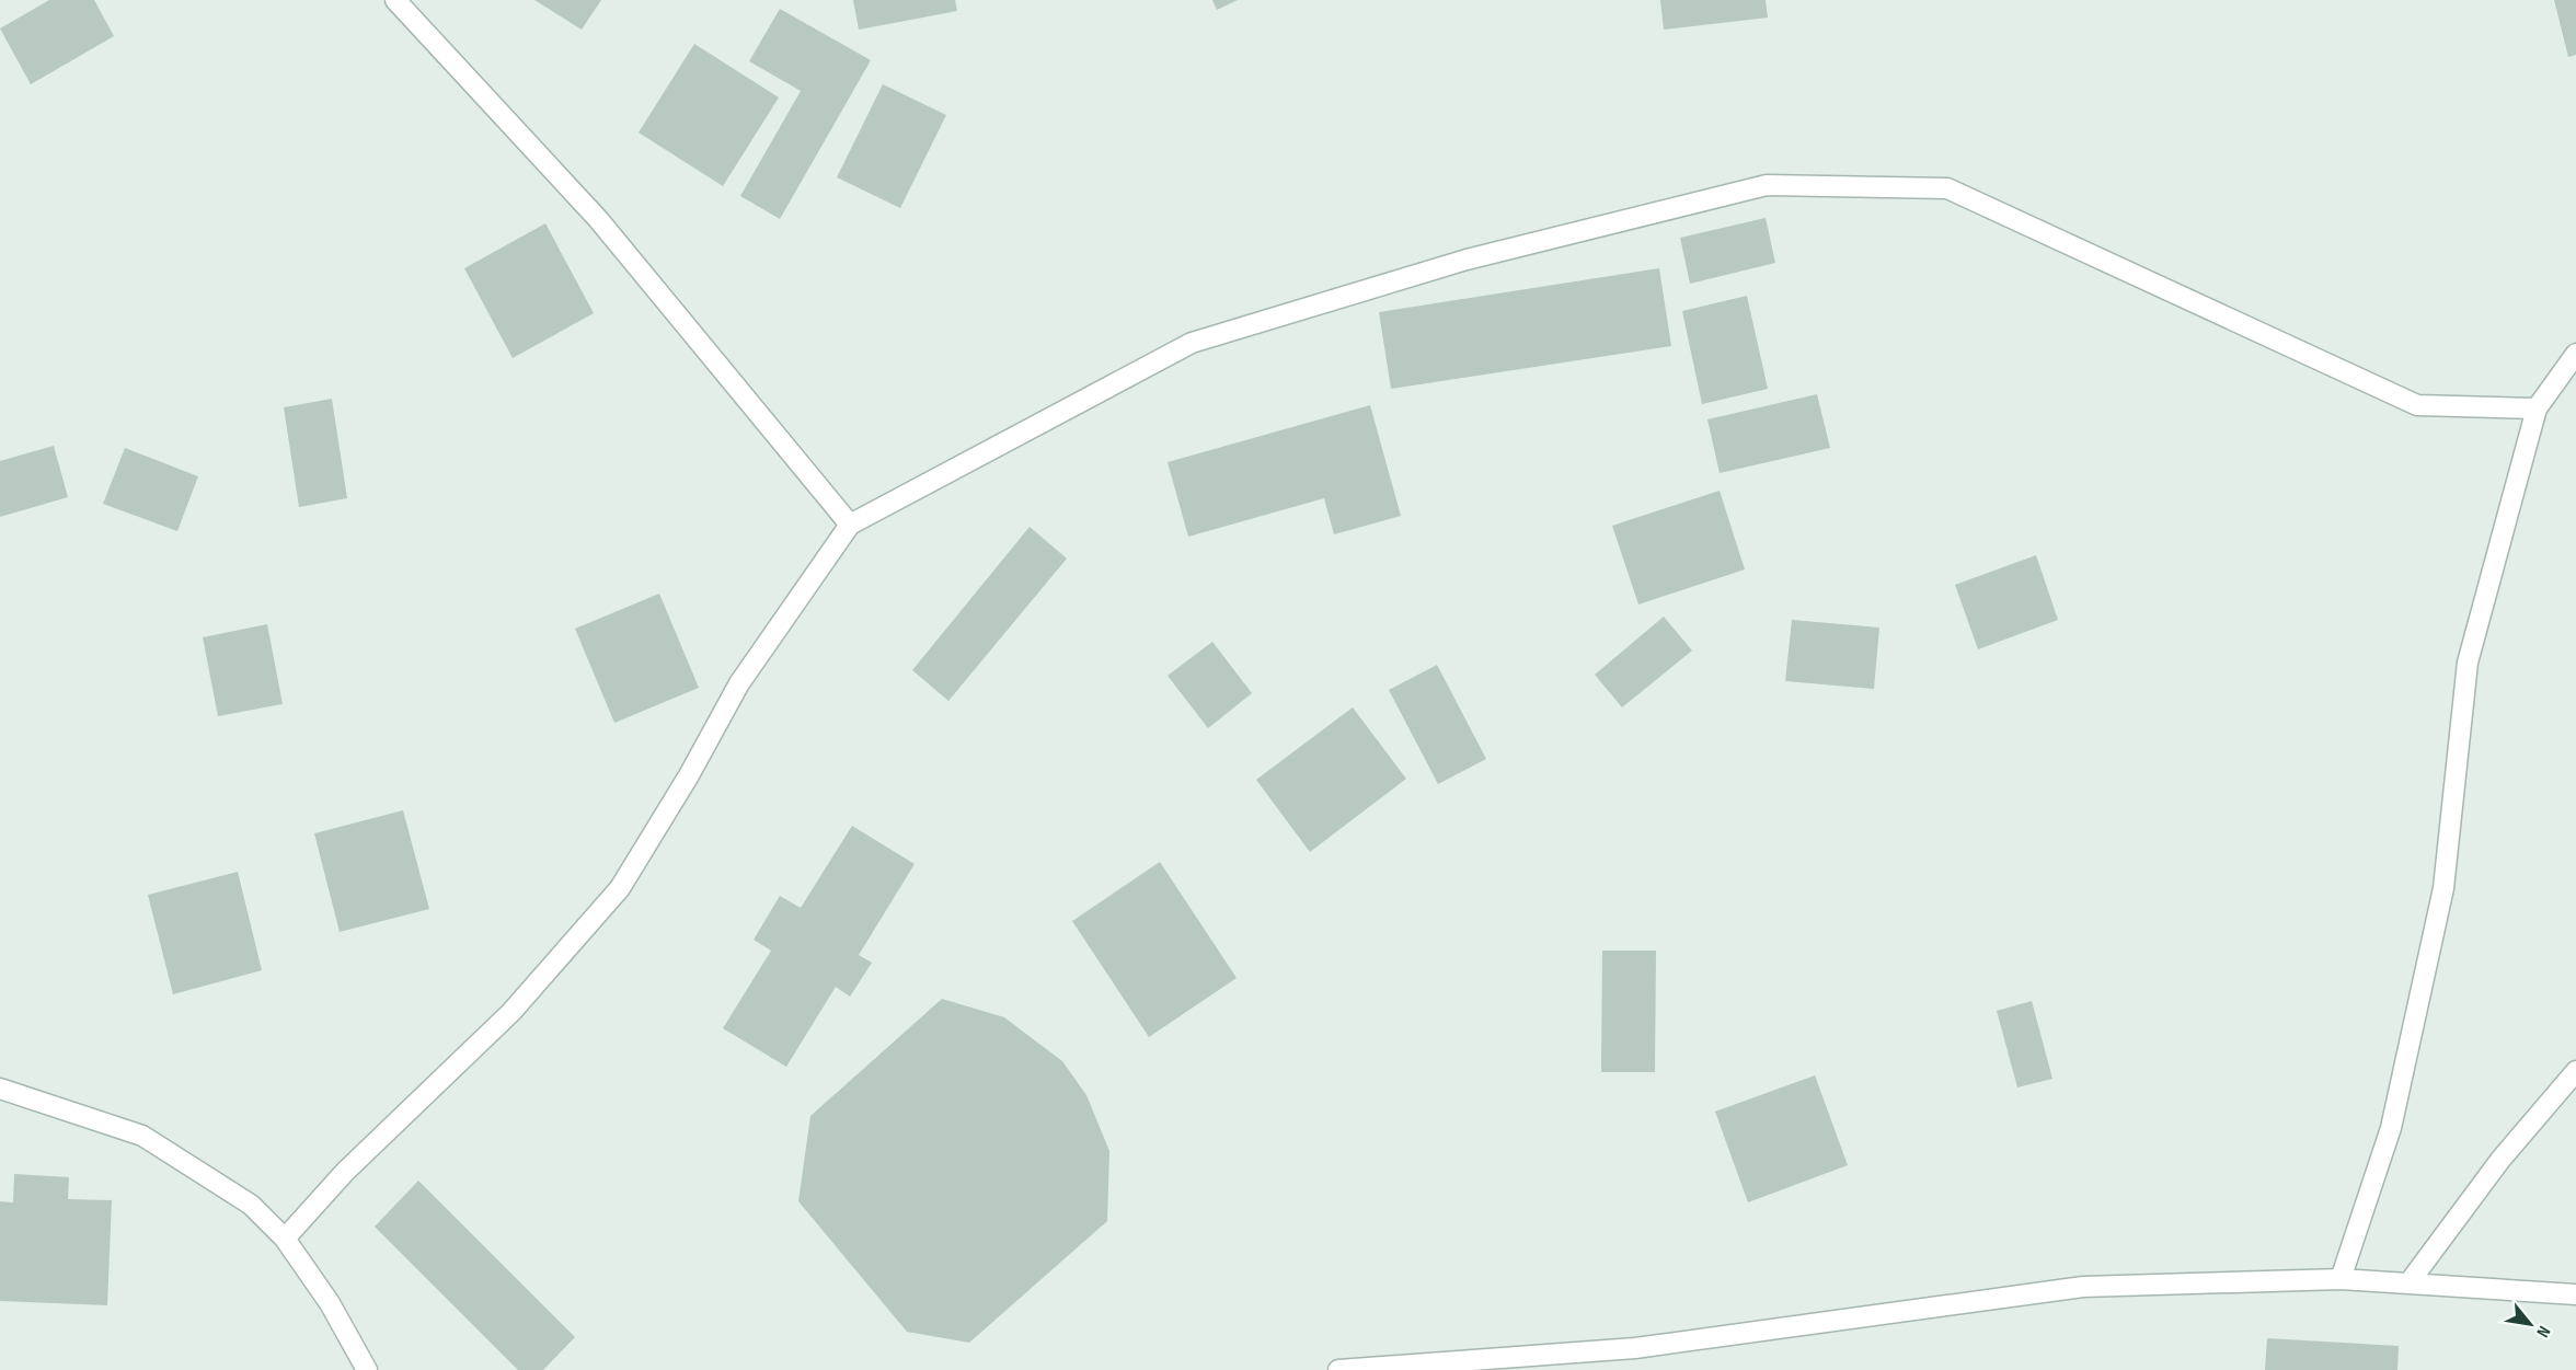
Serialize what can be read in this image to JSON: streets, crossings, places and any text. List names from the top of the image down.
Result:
{
  "north": "bottom right"
}
